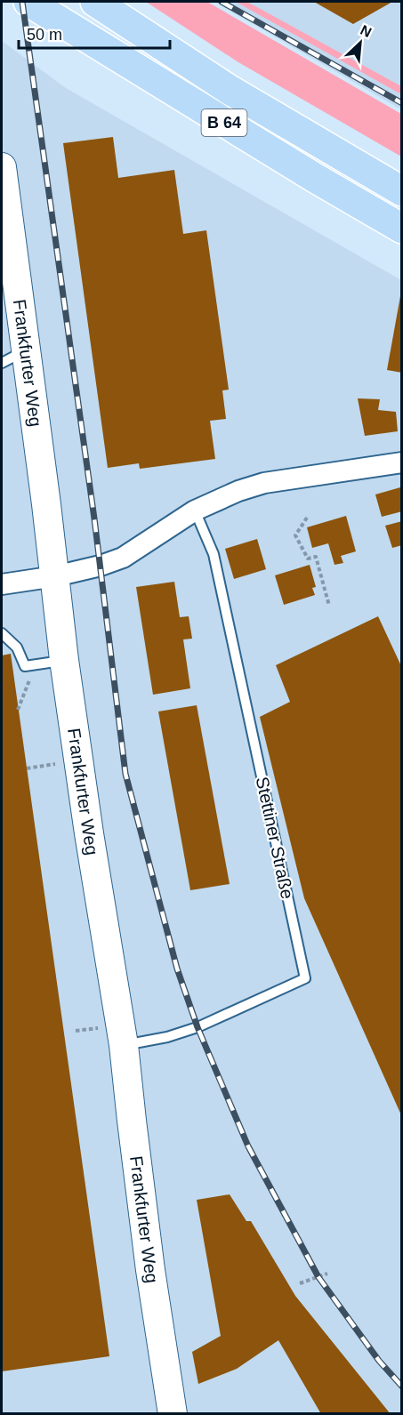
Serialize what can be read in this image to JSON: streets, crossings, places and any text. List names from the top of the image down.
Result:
{
  "streets": {
    "highway": ["B 64"],
    "main road": ["Frankfurter Weg"],
    "lane": ["Stettiner Straße"]
  },
  "crossings": [
    ["Frankfurter Weg", "Stettiner Straße"]
  ],
  "scale_bar": "50 m",
  "north": "top right"
}
